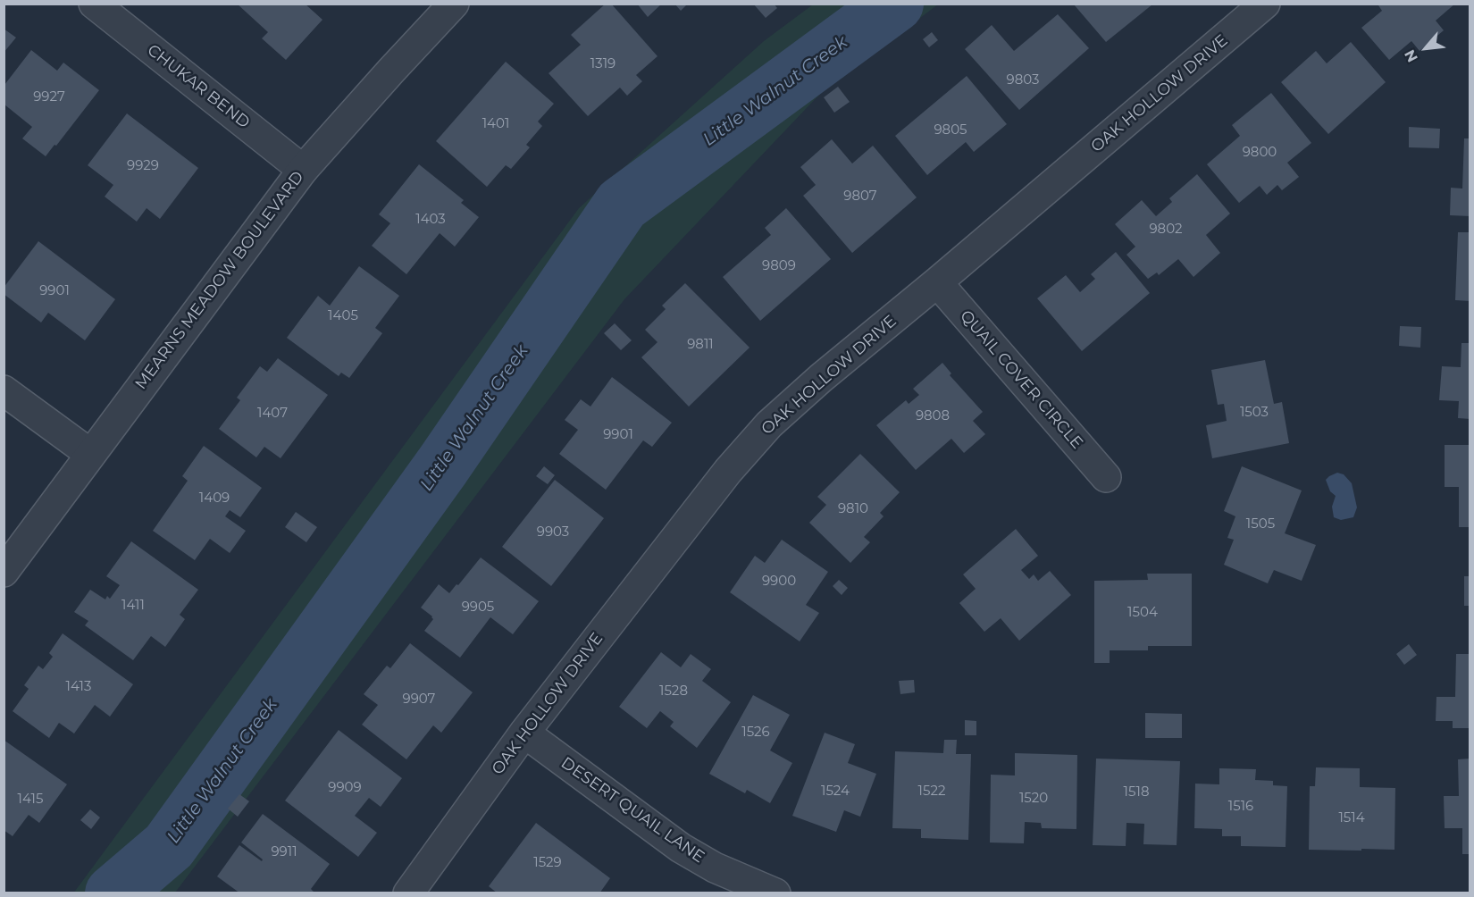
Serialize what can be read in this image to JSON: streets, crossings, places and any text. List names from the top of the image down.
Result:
{
  "streets": {
    "street": [
      "CHUKAR BEND",
      "OAK HOLLOW DRIVE",
      "MEARNS MEADOW BOULEVARD",
      "QUAIL COVER CIRCLE",
      "DESERT QUAIL LANE"
    ]
  },
  "crossings": [
    ["CHUKAR BEND", "MEARNS MEADOW BOULEVARD"],
    ["OAK HOLLOW DRIVE", "QUAIL COVER CIRCLE"],
    ["OAK HOLLOW DRIVE", "DESERT QUAIL LANE"]
  ],
  "water": ["Little Walnut Creek"],
  "house_numbers": [
    "1319",
    "9803",
    "9927",
    "1401",
    "9805",
    "9800",
    "9929",
    "9807",
    "1403",
    "9802",
    "9809",
    "9901",
    "1405",
    "9811",
    "1503",
    "1407",
    "9808",
    "9901",
    "1409",
    "9810",
    "1505",
    "9903",
    "9900",
    "1411",
    "9905",
    "1504",
    "1413",
    "1528",
    "9907",
    "1526",
    "9909",
    "1524",
    "1522",
    "1518",
    "1520",
    "1415",
    "1516",
    "1514",
    "9911",
    "1529"
  ],
  "north": "bottom left"
}
